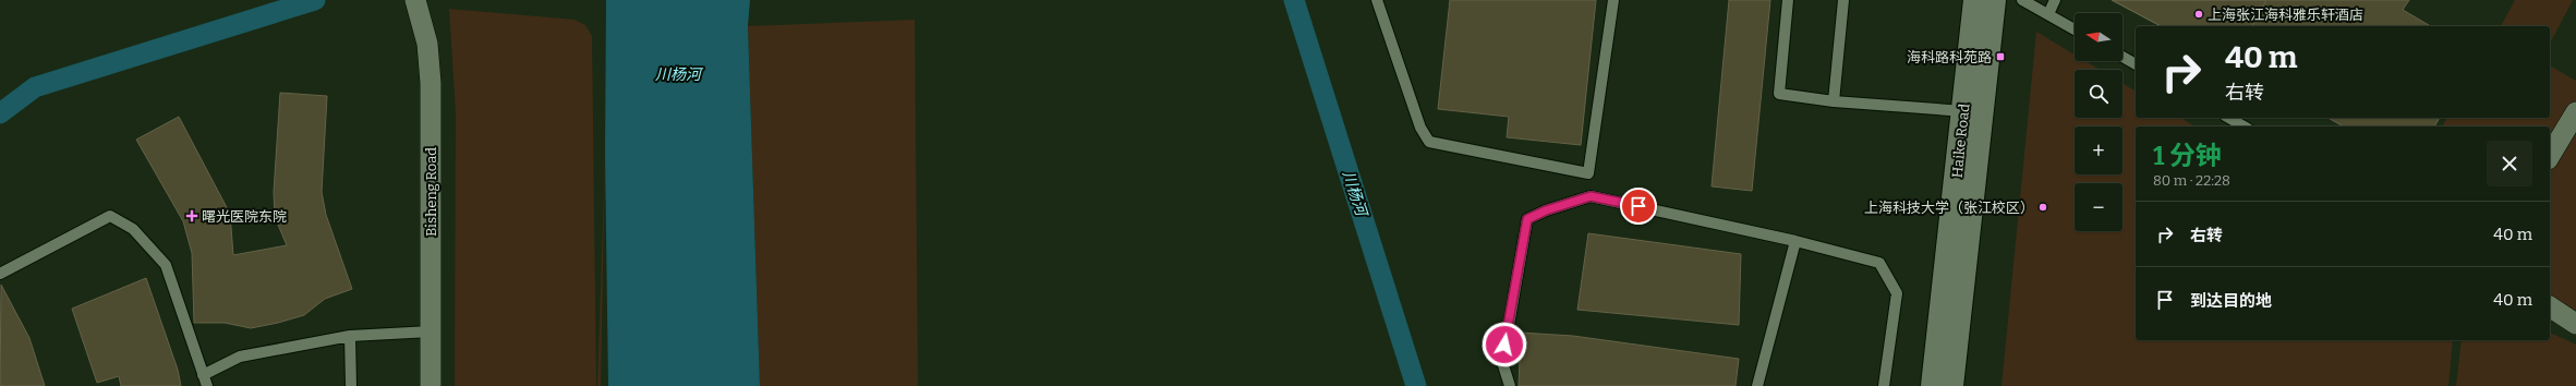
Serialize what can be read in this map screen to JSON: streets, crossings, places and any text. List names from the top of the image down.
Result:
{
  "streets": {
    "street": ["Haike Road", "Bisheng Road"]
  },
  "water": ["川杨河"],
  "places": {
    "other": ["上海张江海科雅乐轩酒店", "上海科技大学（张江校区）"],
    "transit": ["海科路科苑路"],
    "health": ["曙光医院东院"]
  },
  "north": "left",
  "page": {
    "map_buttons": ["+", "−"],
    "turn": ["40 m", "右转"],
    "heading": ["1 分钟", "80 m · 22:28"],
    "list": [
      {
        "name": "右转",
        "value": "40 m"
      },
      {
        "name": "到达目的地",
        "value": "40 m"
      }
    ]
  }
}
